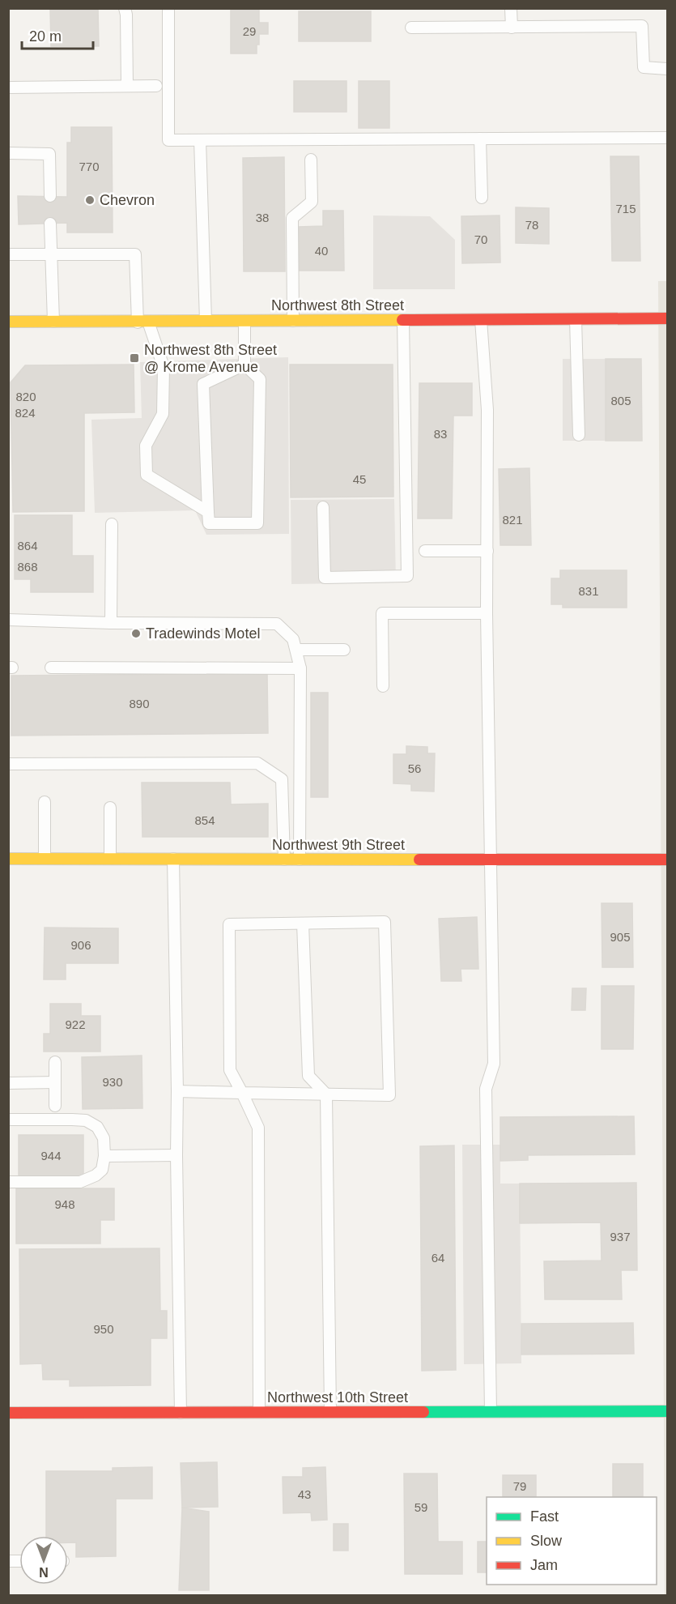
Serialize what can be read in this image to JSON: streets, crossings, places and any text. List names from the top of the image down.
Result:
{
  "streets": {
    "street": ["Northwest 8th Street", "Northwest 9th Street", "Northwest 10th Street"]
  },
  "places": {
    "other": ["Chevron", "Tradewinds Motel"],
    "transit": ["Northwest 8th Street @ Krome Avenue"]
  },
  "house_numbers": [
    "29",
    "770",
    "715",
    "38",
    "78",
    "70",
    "40",
    "820",
    "805",
    "824",
    "83",
    "45",
    "821",
    "864",
    "868",
    "831",
    "890",
    "56",
    "854",
    "905",
    "906",
    "922",
    "930",
    "944",
    "948",
    "937",
    "64",
    "950",
    "79",
    "43",
    "59"
  ],
  "legend": ["Fast", "Slow", "Jam"],
  "scale_bar": "20 m",
  "north": "bottom"
}
